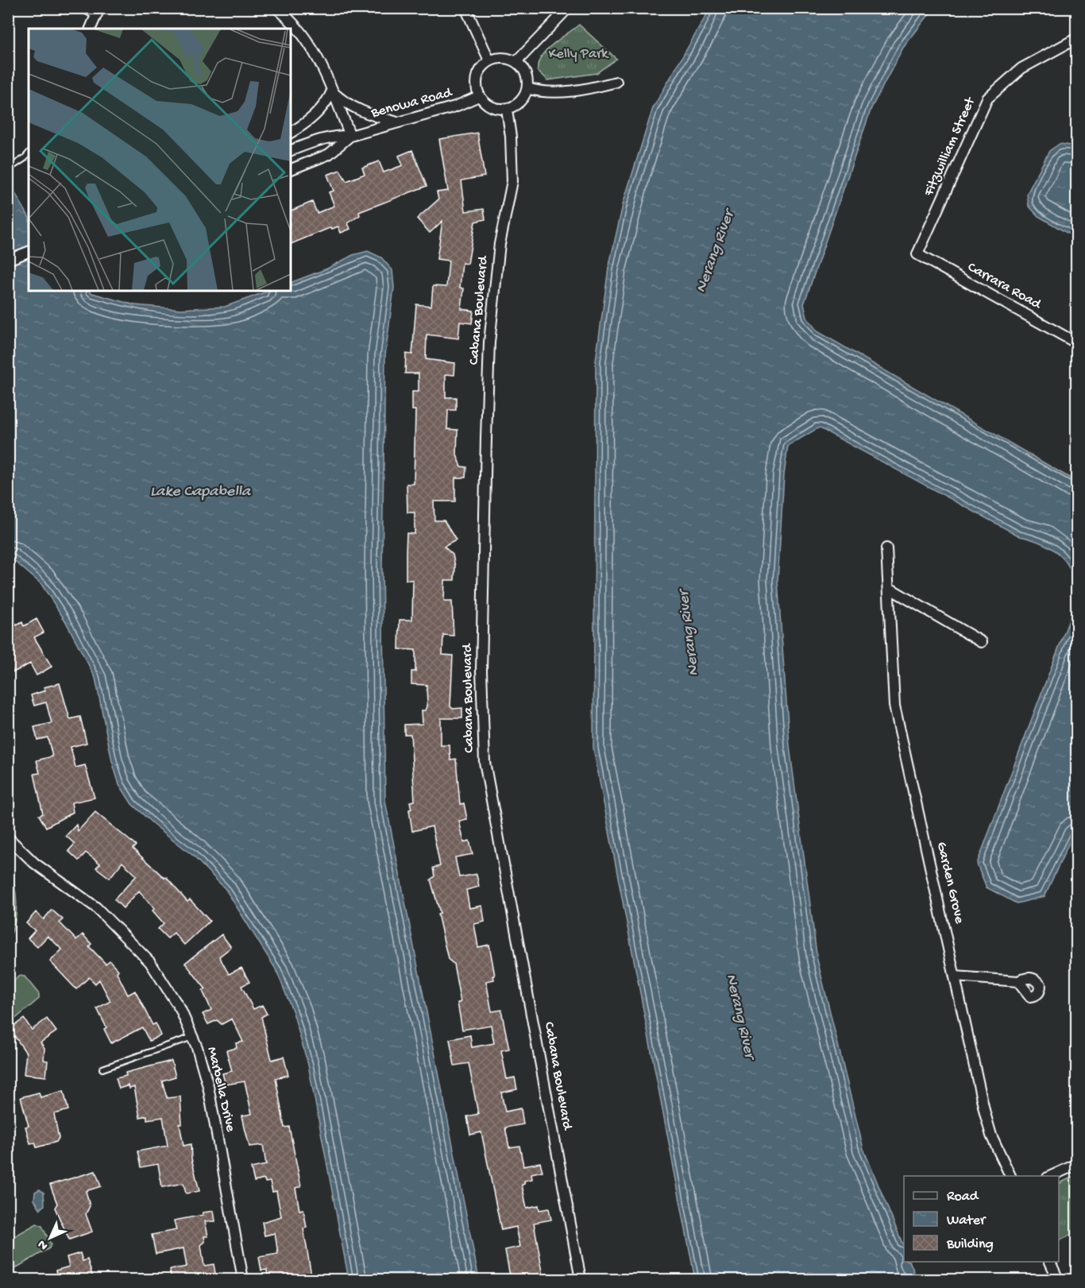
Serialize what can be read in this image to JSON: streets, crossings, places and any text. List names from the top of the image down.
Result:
{
  "streets": {
    "street": [
      "Benowa Road",
      "Fitzwilliam Street",
      "Carrara Road",
      "Cabana Boulevard",
      "Garden Grove",
      "Marbella Drive"
    ]
  },
  "crossings": [
    ["Benowa Road", "Cabana Boulevard"],
    ["Fitzwilliam Street", "Carrara Road"]
  ],
  "water": ["Nerang River", "Lake Capabella"],
  "parks": ["Kelly Park"],
  "legend": ["Road", "Water", "Building"],
  "north": "bottom left"
}
